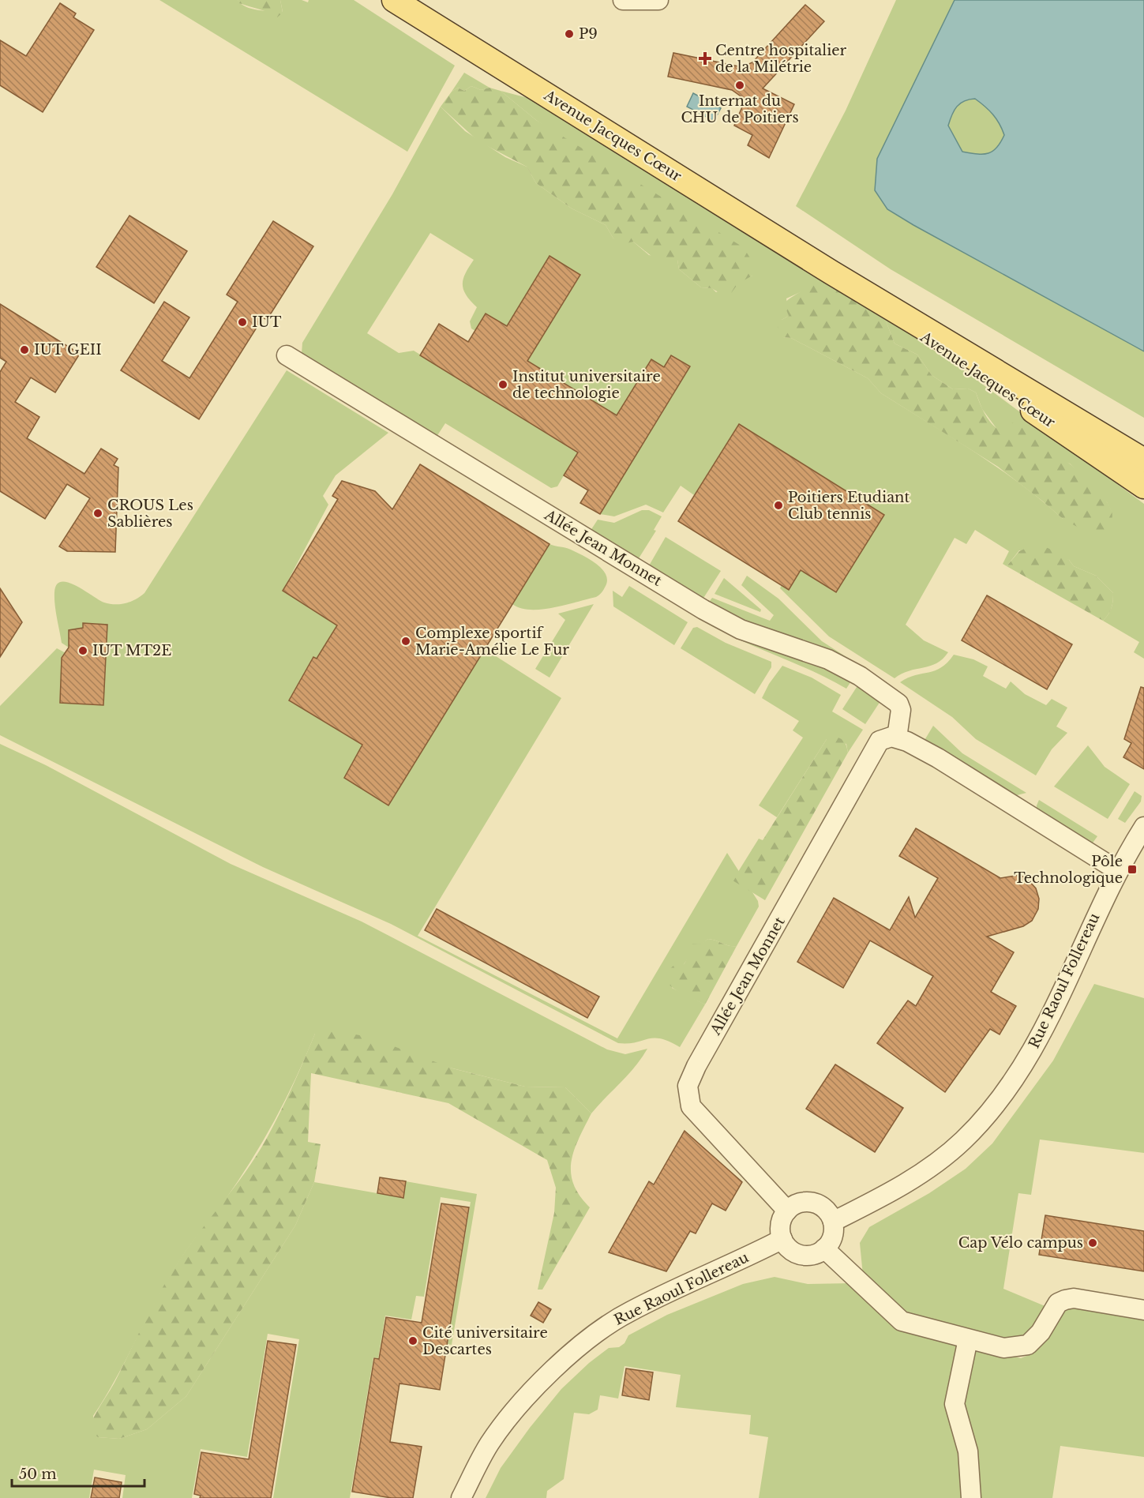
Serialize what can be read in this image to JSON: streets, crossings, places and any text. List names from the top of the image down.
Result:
{
  "streets": {
    "main road": ["Avenue Jacques Cœur"],
    "street": ["Allée Jean Monnet", "Rue Raoul Follereau"]
  },
  "crossings": [
    ["Allée Jean Monnet", "Rue Raoul Follereau"]
  ],
  "places": {
    "other": [
      "P9",
      "Internat du CHU de Poitiers",
      "IUT",
      "IUT GEII",
      "Institut universitaire de technologie",
      "Poitiers Etudiant Club tennis",
      "CROUS Les Sablières",
      "Complexe sportif Marie-Amélie Le Fur",
      "IUT MT2E",
      "Cap Vélo campus",
      "Cité universitaire Descartes"
    ],
    "health": ["Centre hospitalier de la Milétrie"],
    "transit": ["Pôle Technologique"]
  },
  "scale_bar": "50 m"
}
